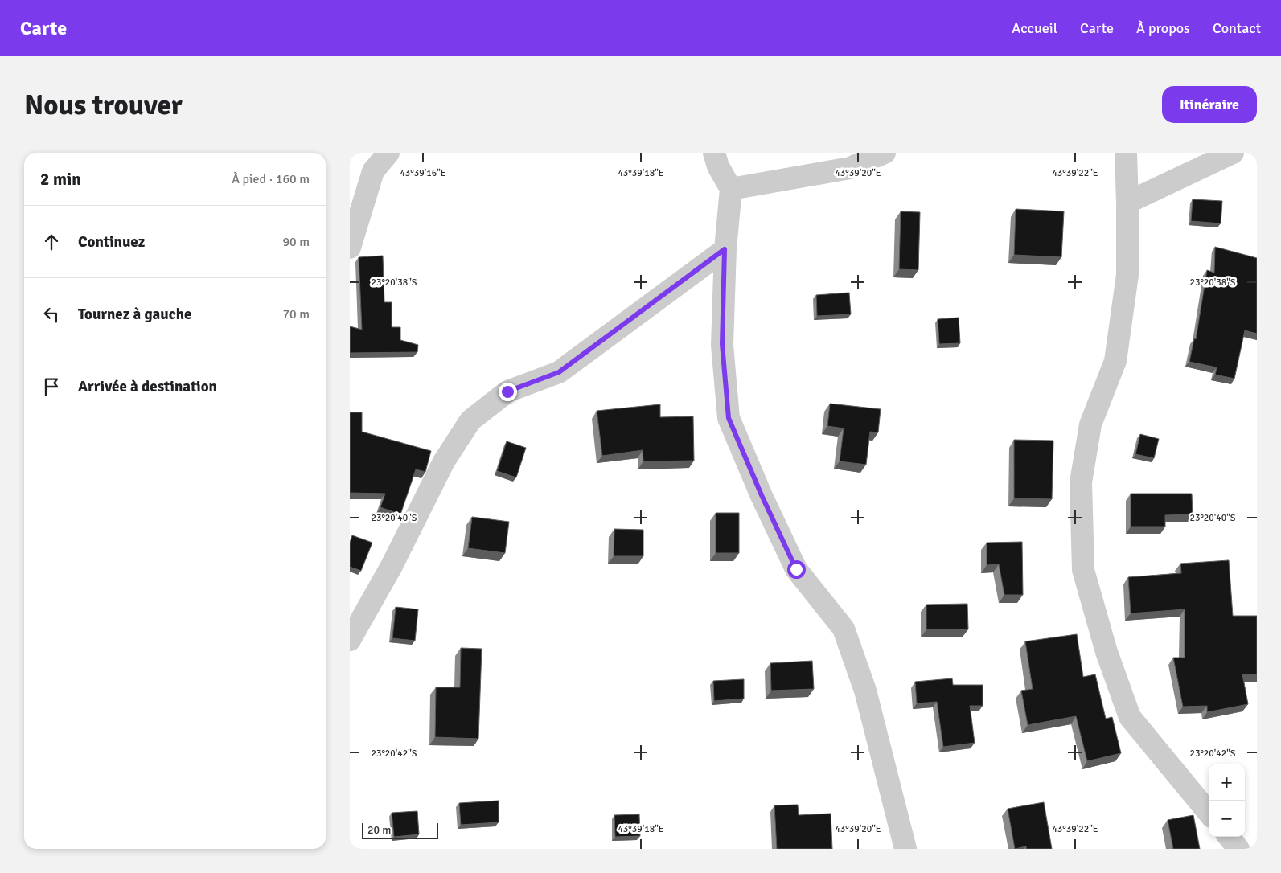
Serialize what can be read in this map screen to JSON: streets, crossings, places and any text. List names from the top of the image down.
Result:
{
  "scale_bar": "20 m",
  "page": {
    "header": "Carte",
    "nav": [
      "Accueil",
      "Carte",
      "À propos",
      "Contact"
    ],
    "buttons": "Itinéraire",
    "title": "Nous trouver",
    "heading": ["2 min", "À pied · 160 m"],
    "list": [
      ["Continuez", "90 m"],
      ["Tournez à gauche", "70 m"],
      "Arrivée à destination"
    ],
    "map_buttons": ["+", "−"],
    "scale": "20 m"
  },
  "coordinates": [
    "43°39'16\"E",
    "43°39'18\"E",
    "43°39'20\"E",
    "43°39'22\"E",
    "23°20'38\"S",
    "23°20'40\"S",
    "23°20'42\"S"
  ]
}
